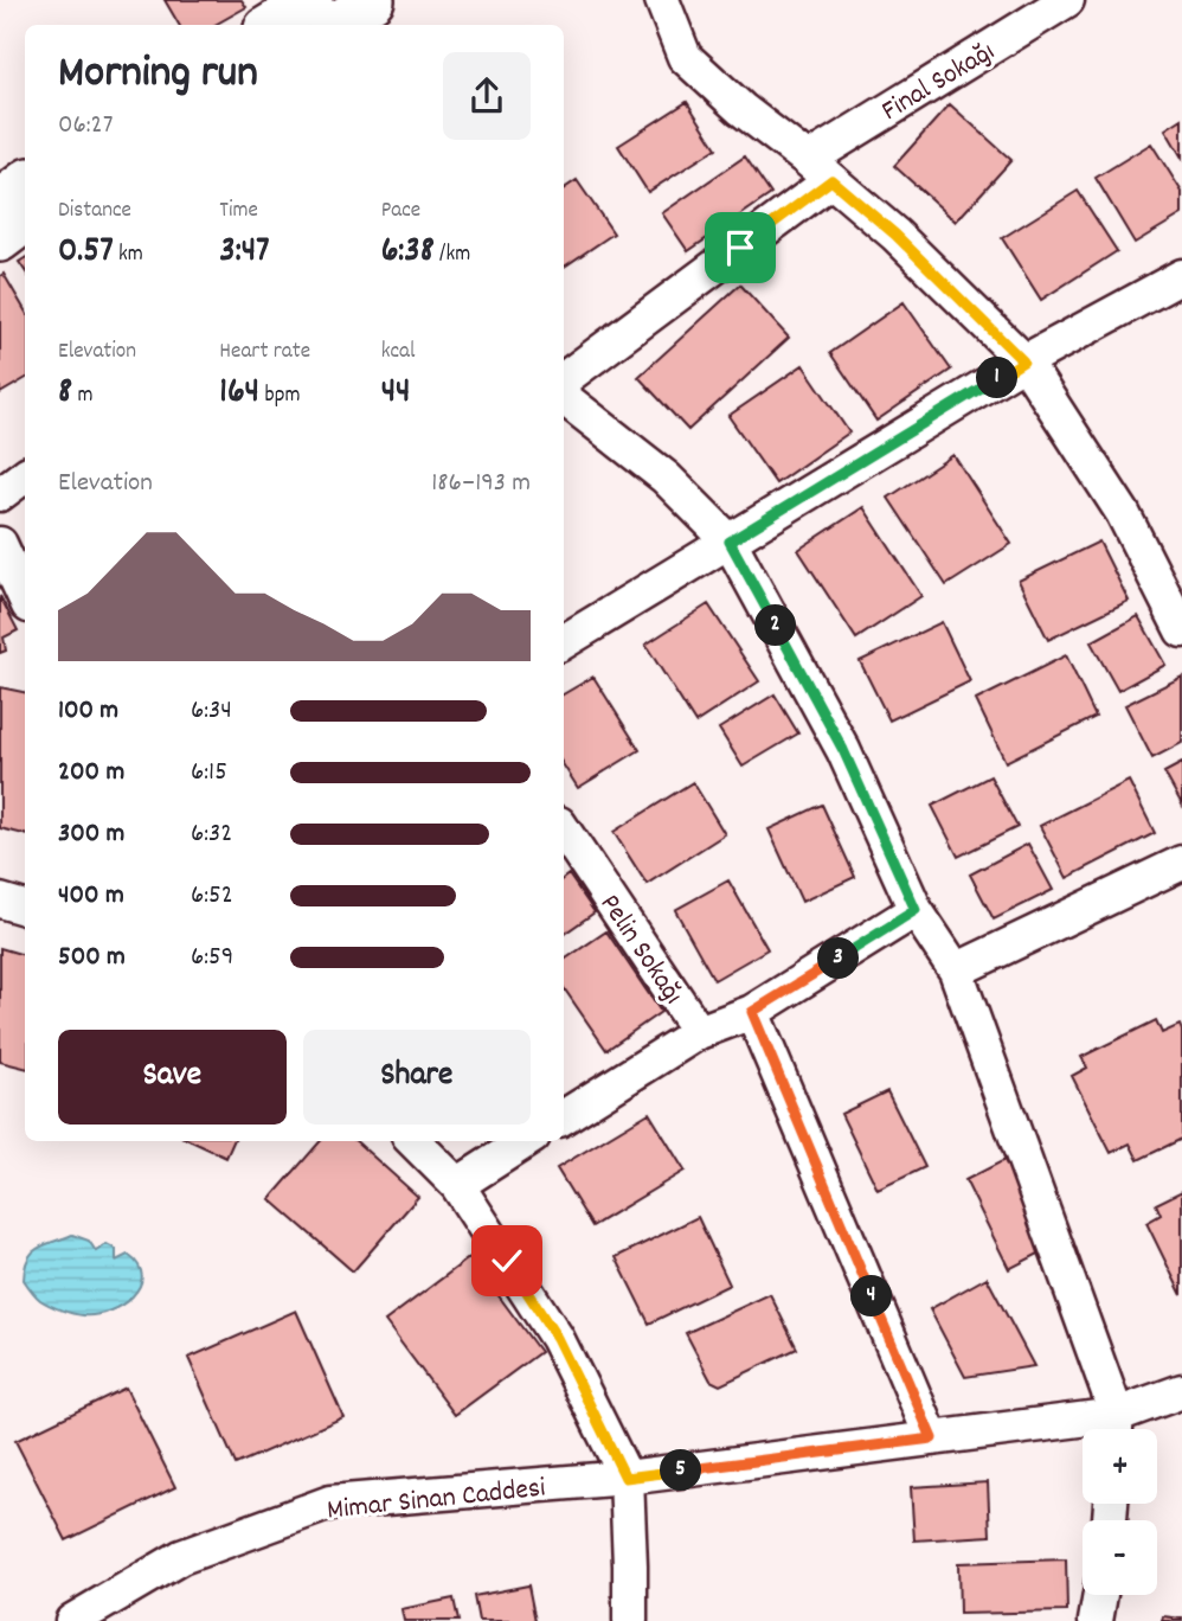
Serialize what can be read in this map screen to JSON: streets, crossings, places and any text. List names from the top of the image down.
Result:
{
  "streets": {
    "street": ["Final Sokağı", "Pelin Sokağı", "Mimar Sinan Caddesi"]
  },
  "page": {
    "heading": ["Morning run", "06:27"],
    "stats": [
      ["Distance", "0.57 km"],
      ["Time", "3:47"],
      ["Pace", "6:38 /km"],
      ["Elevation", "8 m"],
      ["Heart rate", "164 bpm"],
      ["kcal", "44"]
    ],
    "pins": [
      "1",
      "2",
      "3",
      "4",
      "5"
    ],
    "chart": ["Elevation", "186–193 m"],
    "list": [
      {
        "name": "100 m",
        "note": "6:34"
      },
      {
        "name": "200 m",
        "note": "6:15"
      },
      {
        "name": "300 m",
        "note": "6:32"
      },
      {
        "name": "400 m",
        "note": "6:52"
      },
      {
        "name": "500 m",
        "note": "6:59"
      }
    ],
    "buttons": ["Save", "Share"],
    "map_buttons": ["+", "−"]
  }
}
